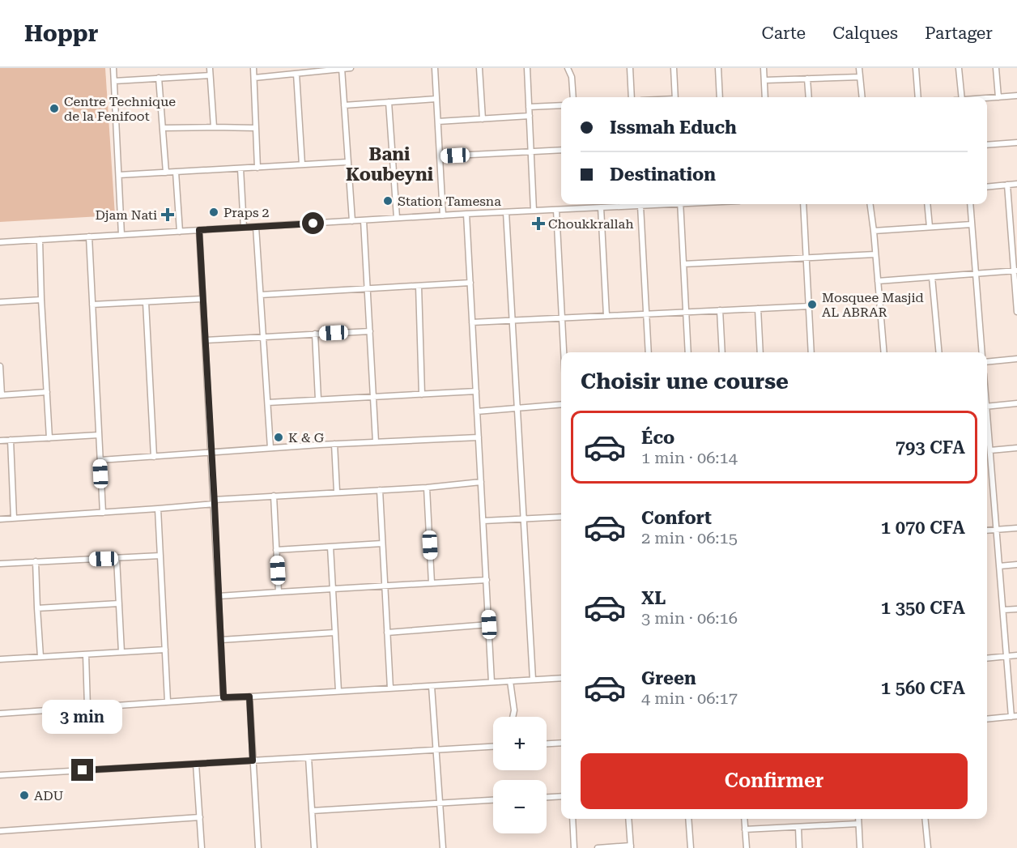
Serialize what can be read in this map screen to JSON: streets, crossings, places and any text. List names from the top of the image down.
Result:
{
  "districts": ["Bani Koubeyni"],
  "places": {
    "other": [
      "Centre Technique de la Fenifoot",
      "Station Tamesna",
      "Praps 2",
      "Mosquee Masjid AL ABRAR",
      "K & G",
      "ADU"
    ],
    "health": ["Djam Nati", "Choukkrallah"]
  },
  "page": {
    "header": "Hoppr",
    "nav": ["Carte", "Calques", "Partager"],
    "banner": ["Issmah Educh", "Destination"],
    "heading": "Choisir une course",
    "list": [
      {
        "name": "Éco",
        "note": "1 min · 06:14",
        "value": "793 CFA"
      },
      {
        "name": "Confort",
        "note": "2 min · 06:15",
        "value": "1 070 CFA"
      },
      {
        "name": "XL",
        "note": "3 min · 06:16",
        "value": "1 350 CFA"
      },
      {
        "name": "Green",
        "note": "4 min · 06:17",
        "value": "1 560 CFA"
      }
    ],
    "bubble": "3 min",
    "map_buttons": ["+", "−"],
    "buttons": "Confirmer"
  }
}
